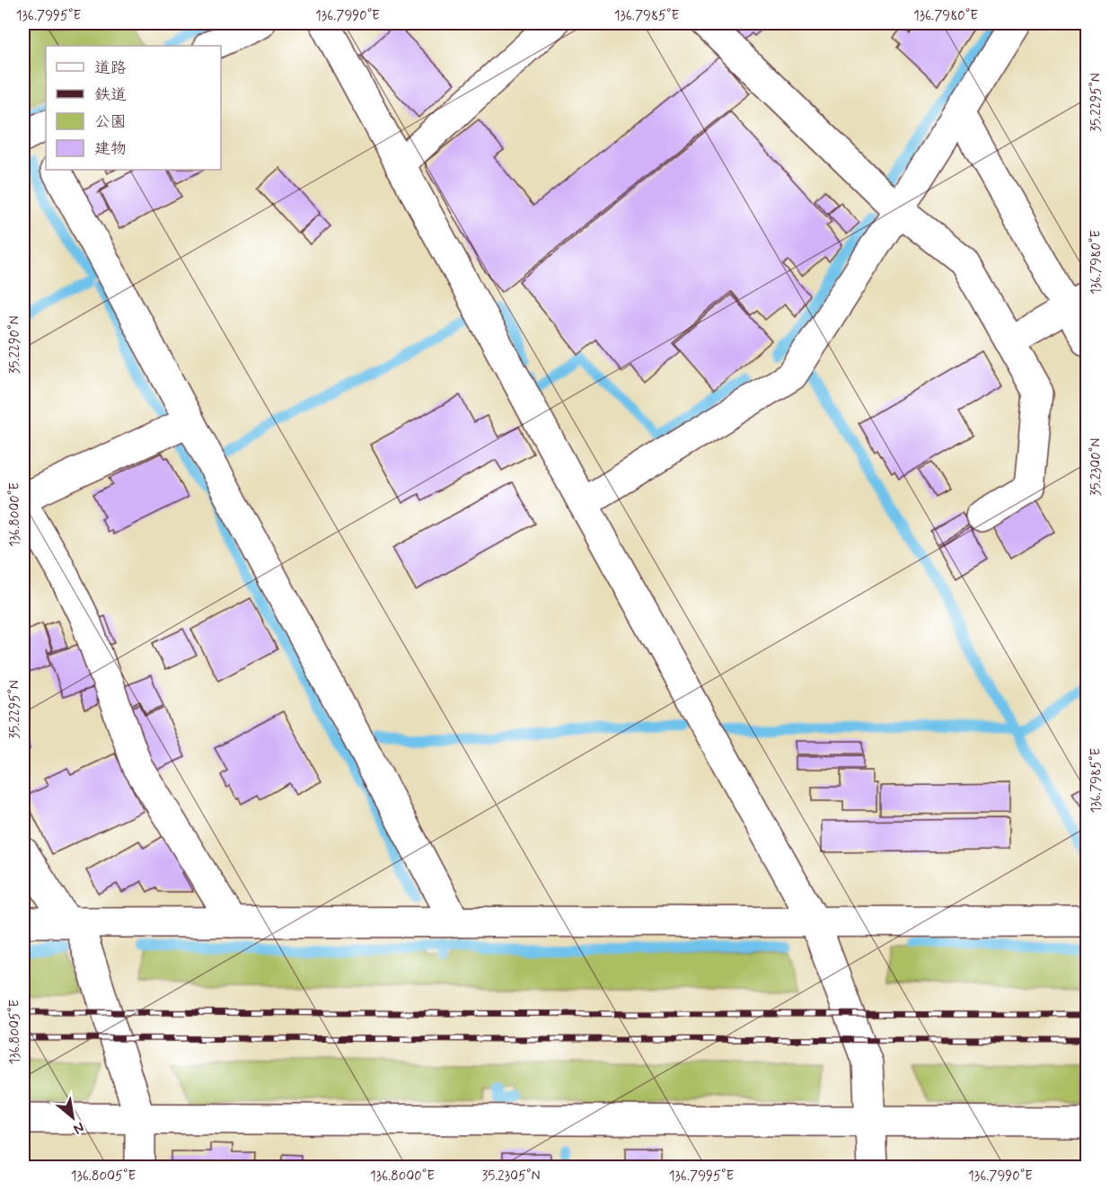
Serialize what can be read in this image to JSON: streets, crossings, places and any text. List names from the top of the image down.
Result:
{
  "legend": [
    "道路",
    "鉄道",
    "公園",
    "建物"
  ],
  "north": "bottom right",
  "coordinates": [
    "136.7995°E",
    "136.7990°E",
    "136.7985°E",
    "136.7980°E",
    "35.2295°N",
    "35.2290°N",
    "35.2300°N",
    "136.8000°E",
    "136.8005°E",
    "35.2305°N"
  ]
}
